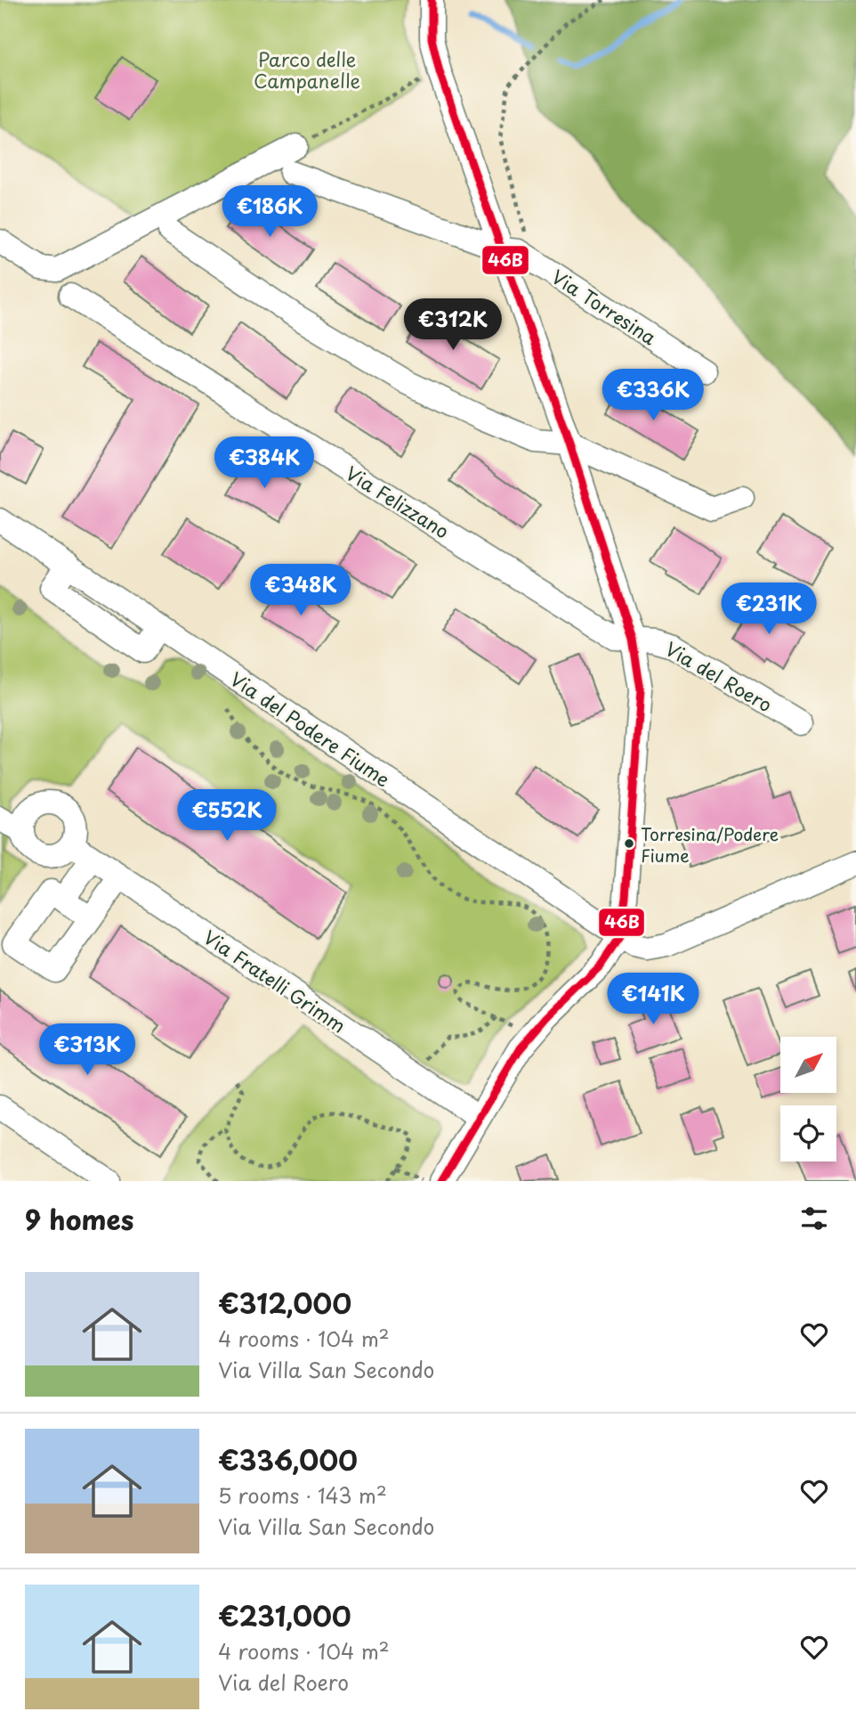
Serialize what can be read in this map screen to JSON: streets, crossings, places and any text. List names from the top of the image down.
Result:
{
  "streets": {
    "street": [
      "Via Torresina",
      "Via Felizzano",
      "Via del Roero",
      "Via del Podere Fiume",
      "Via Fratelli Grimm"
    ]
  },
  "crossings": [
    ["Via Felizzano", "Via del Roero"]
  ],
  "parks": ["Parco delle Campanelle"],
  "places": ["Torresina/Podere Fiume"],
  "lines": ["transit line 46B"],
  "north": "top right",
  "page": {
    "price": [
      "€186K",
      "€312K",
      "€336K",
      "€384K",
      "€348K",
      "€231K",
      "€552K",
      "€141K",
      "€313K"
    ],
    "heading": "9 homes",
    "list": [
      {
        "name": "€312,000",
        "note": "4 rooms · 104 m² · Via Villa San Secondo"
      },
      {
        "name": "€336,000",
        "note": "5 rooms · 143 m² · Via Villa San Secondo"
      },
      {
        "name": "€231,000",
        "note": "4 rooms · 104 m² · Via del Roero"
      }
    ]
  }
}
